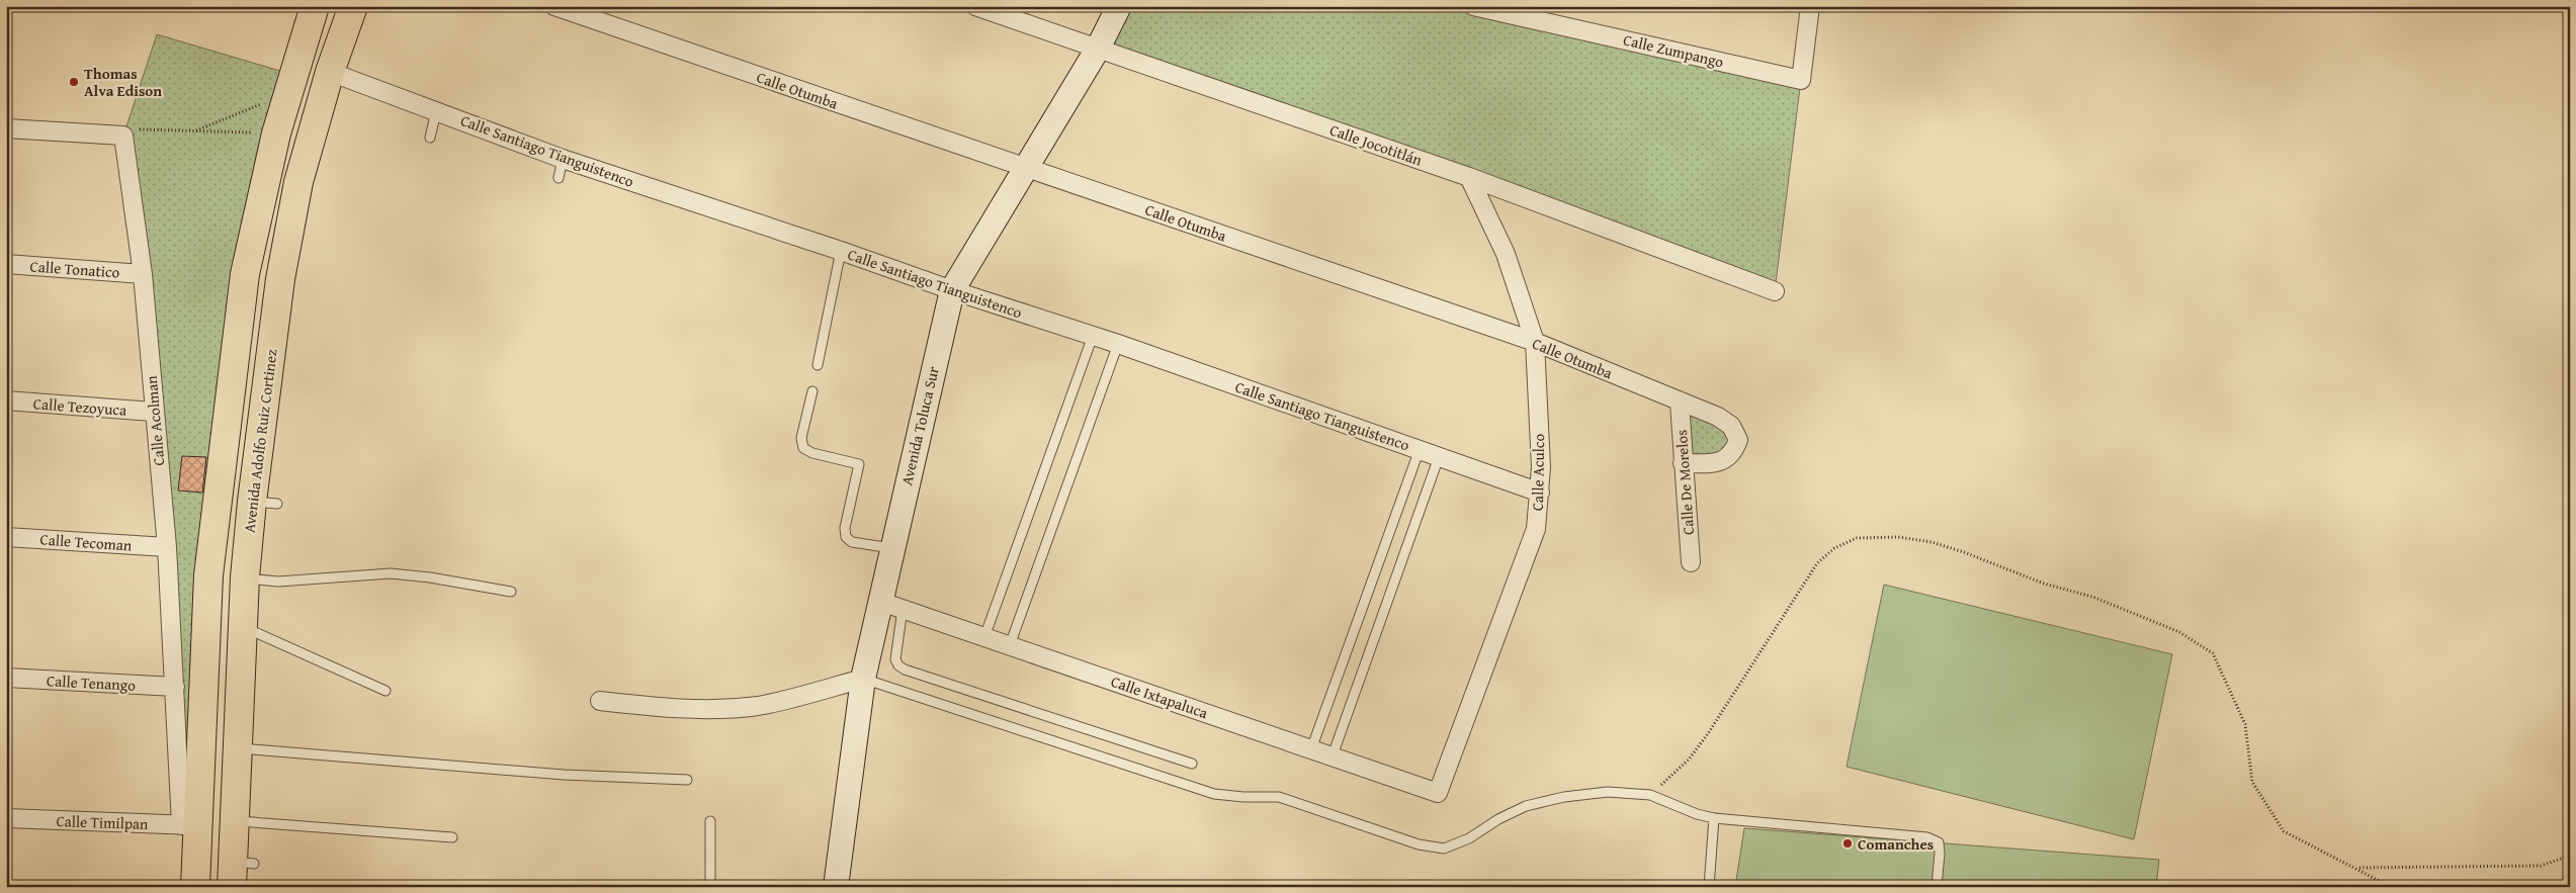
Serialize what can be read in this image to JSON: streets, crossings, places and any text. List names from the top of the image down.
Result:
{
  "streets": {
    "main road": ["Avenida Adolfo Ruiz Cortinez"],
    "street": [
      "Calle Zumpango",
      "Calle Otumba",
      "Calle Jocotitlán",
      "Calle Santiago Tianguistenco",
      "Calle Tonatico",
      "Calle Tezoyuca",
      "Calle Acolman",
      "Avenida Toluca Sur",
      "Calle Aculco",
      "Calle De Morelos",
      "Calle Tecoman",
      "Calle Tenango",
      "Calle Ixtapaluca",
      "Calle Timilpan"
    ]
  },
  "crossings": [
    ["Calle Otumba", "Avenida Toluca Sur"],
    ["Calle Otumba", "Calle Aculco"],
    ["Calle Otumba", "Calle De Morelos"],
    ["Calle Jocotitlán", "Avenida Toluca Sur"],
    ["Calle Jocotitlán", "Calle Aculco"],
    ["Calle Santiago Tianguistenco", "Avenida Toluca Sur"],
    ["Calle Santiago Tianguistenco", "Avenida Adolfo Ruiz Cortinez"],
    ["Calle Santiago Tianguistenco", "Calle Aculco"],
    ["Calle Tonatico", "Calle Acolman"],
    ["Calle Tezoyuca", "Calle Acolman"],
    ["Calle Acolman", "Calle Tecoman"],
    ["Calle Acolman", "Calle Tenango"],
    ["Calle Acolman", "Calle Timilpan"],
    ["Avenida Toluca Sur", "Calle Ixtapaluca"],
    ["Calle Aculco", "Calle Ixtapaluca"]
  ],
  "places": ["Thomas Alva Edison", "Comanches"]
}
